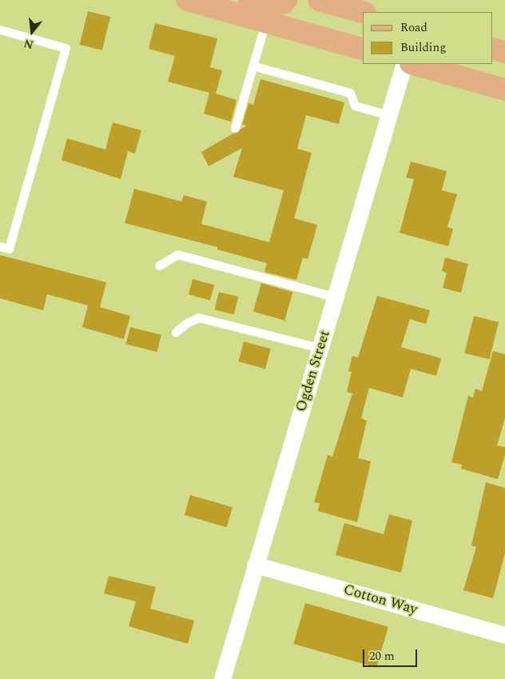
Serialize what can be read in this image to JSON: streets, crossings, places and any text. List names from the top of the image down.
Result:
{
  "streets": {
    "street": ["Ogden Street", "Cotton Way"]
  },
  "crossings": [
    ["Ogden Street", "Cotton Way"]
  ],
  "legend": ["Road", "Building"],
  "scale_bar": "20 m",
  "north": "bottom"
}
